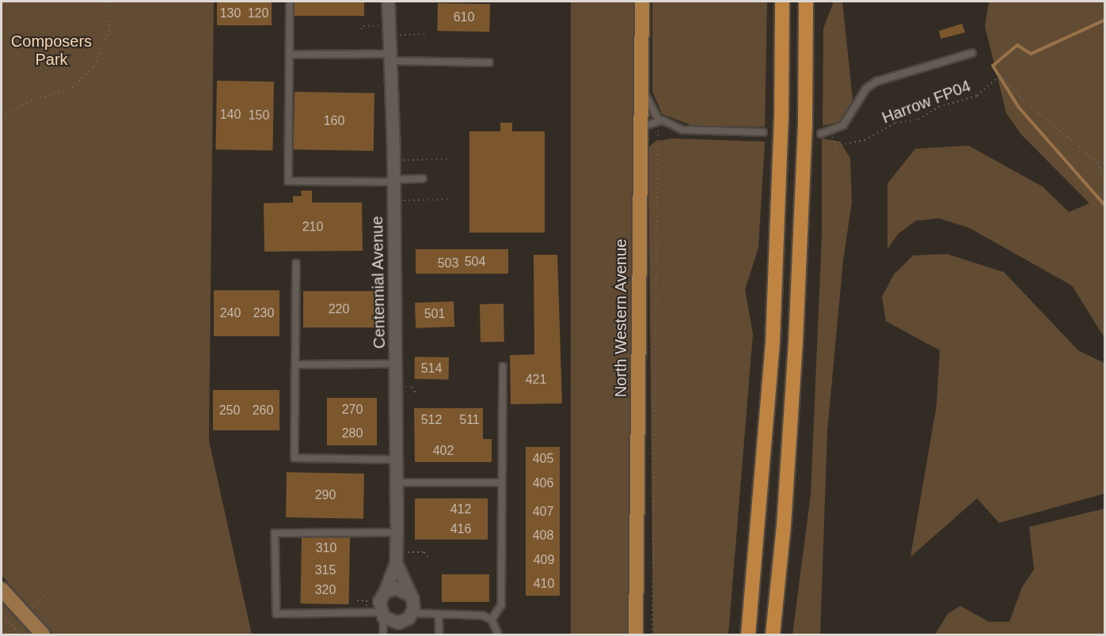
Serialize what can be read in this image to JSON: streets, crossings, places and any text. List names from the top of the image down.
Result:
{
  "streets": {
    "highway": ["North Western Avenue"],
    "street": ["Centennial Avenue"],
    "path": ["Harrow FP04"]
  },
  "parks": ["Composers Park"],
  "house_numbers": [
    "130",
    "120",
    "610",
    "140",
    "150",
    "160",
    "210",
    "504",
    "503",
    "220",
    "240",
    "230",
    "501",
    "514",
    "421",
    "270",
    "250",
    "260",
    "512",
    "511",
    "280",
    "402",
    "405",
    "406",
    "290",
    "412",
    "407",
    "416",
    "408",
    "310",
    "409",
    "315",
    "410",
    "320"
  ]
}
